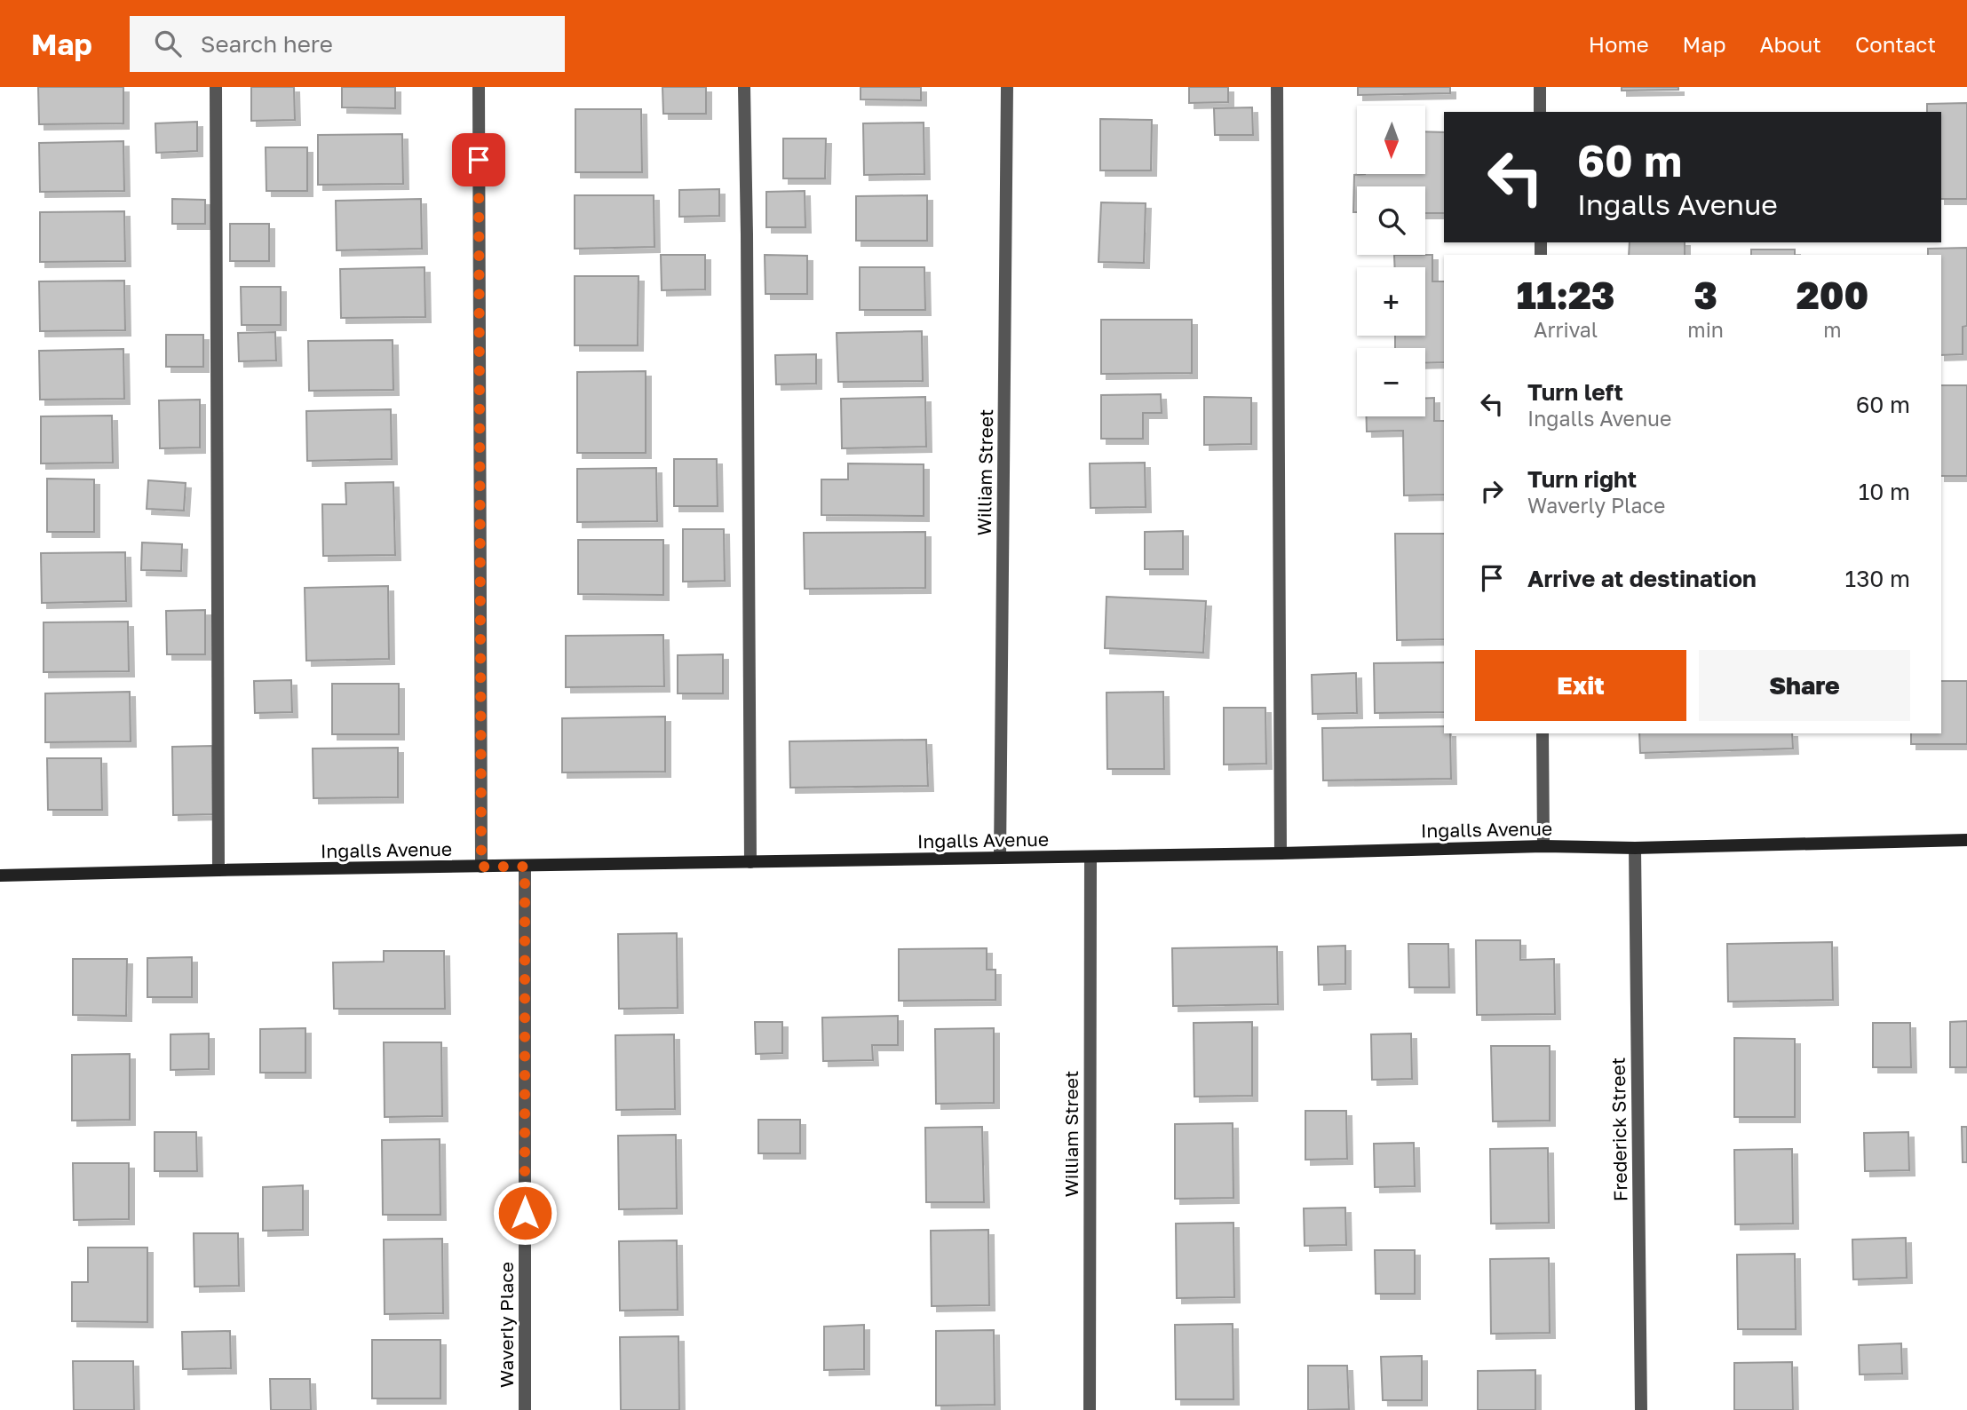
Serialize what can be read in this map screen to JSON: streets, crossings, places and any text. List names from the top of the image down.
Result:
{
  "streets": {
    "street": [
      "William Street",
      "Ingalls Avenue",
      "Frederick Street",
      "Waverly Place"
    ]
  },
  "crossings": [
    ["William Street", "Ingalls Avenue"],
    ["Ingalls Avenue", "Frederick Street"],
    ["Ingalls Avenue", "Waverly Place"]
  ],
  "north": "bottom",
  "page": {
    "header": "Map",
    "search": "Search here",
    "nav": [
      "Home",
      "Map",
      "About",
      "Contact"
    ],
    "map_buttons": ["+", "−"],
    "turn": ["60 m", "Ingalls Avenue"],
    "eta": [
      "11:23",
      "Arrival",
      "3",
      "min",
      "200",
      "m"
    ],
    "list": [
      {
        "name": "Turn left",
        "note": "Ingalls Avenue",
        "value": "60 m"
      },
      {
        "name": "Turn right",
        "note": "Waverly Place",
        "value": "10 m"
      },
      {
        "name": "Arrive at destination",
        "value": "130 m"
      }
    ],
    "buttons": ["Exit", "Share"]
  }
}
